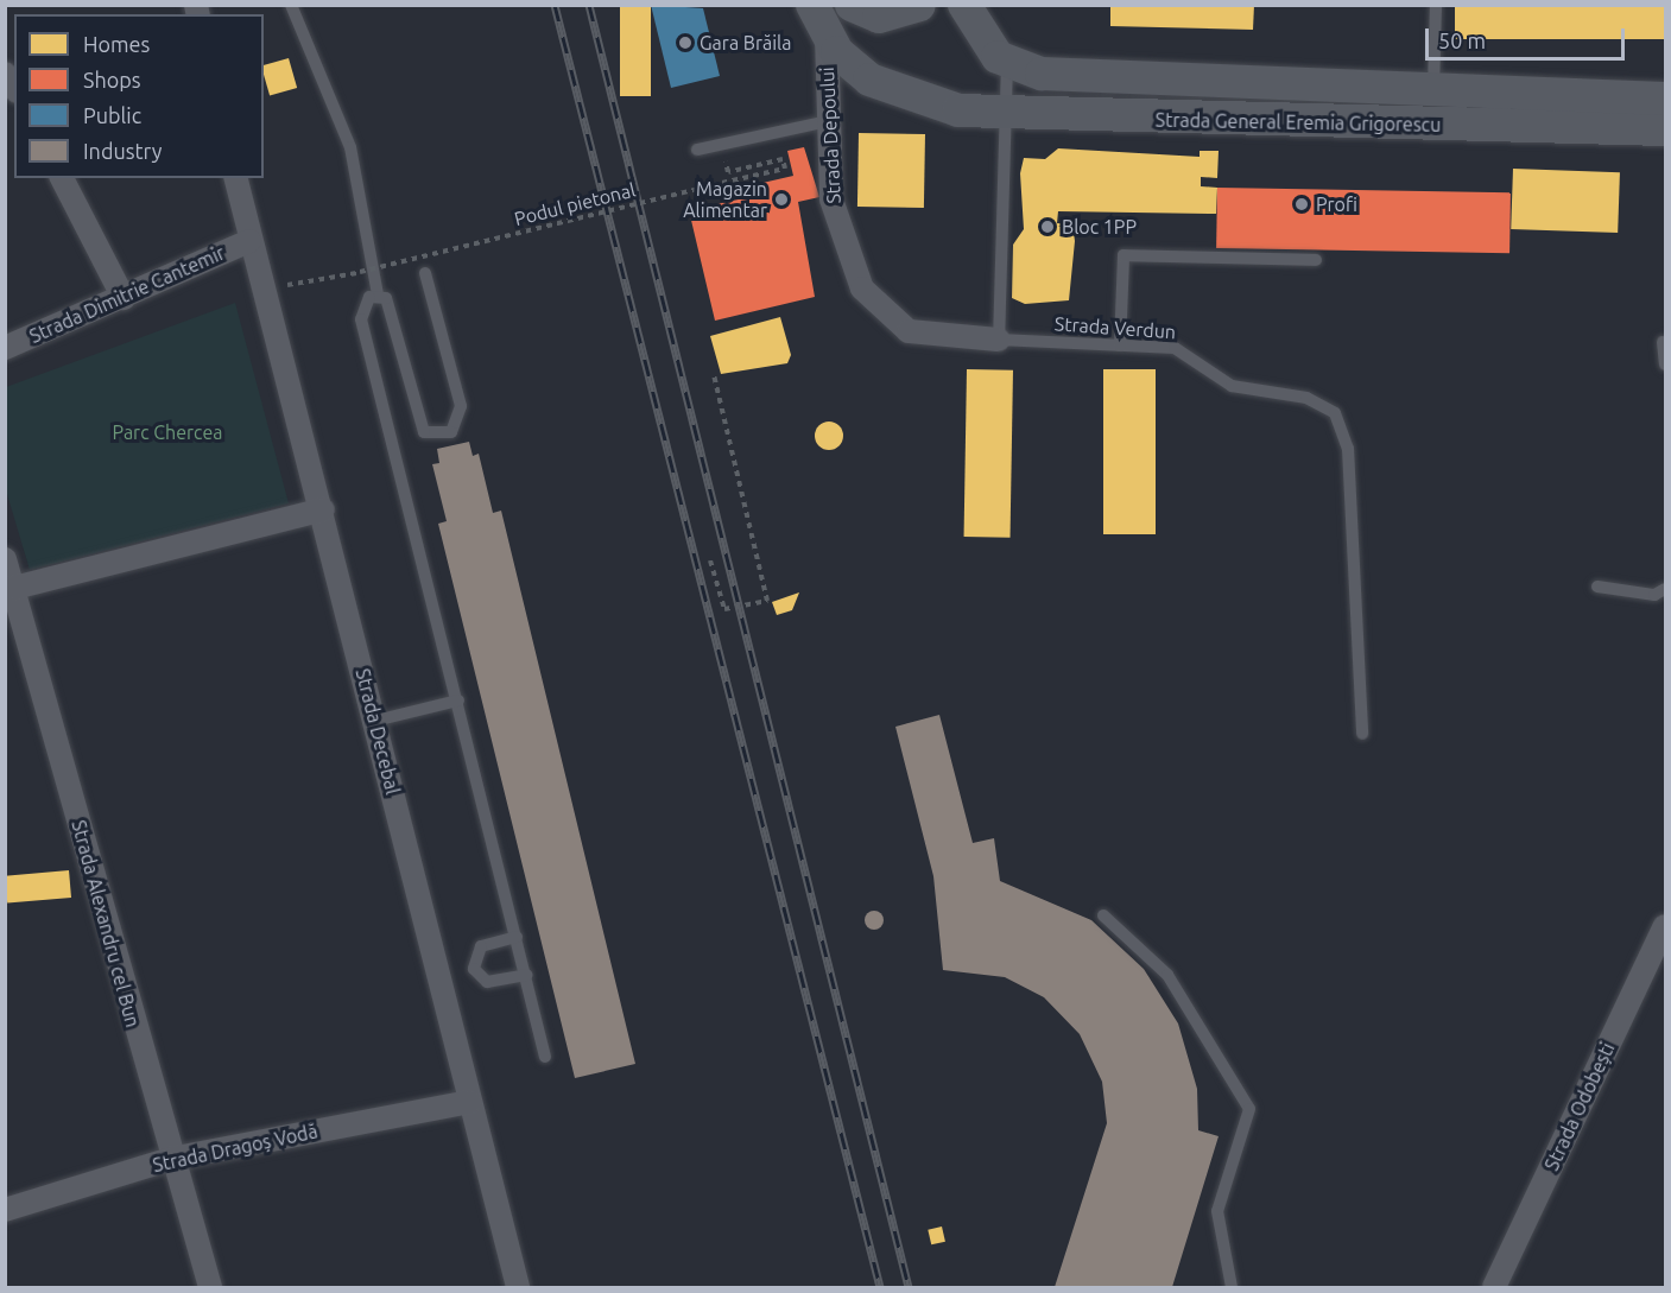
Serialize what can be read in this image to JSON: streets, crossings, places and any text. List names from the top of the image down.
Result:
{
  "streets": {
    "street": [
      "Strada General Eremia Grigorescu",
      "Strada Depoului",
      "Strada Dimitrie Cantemir",
      "Strada Decebal",
      "Strada Alexandru cel Bun",
      "Strada Odobești",
      "Strada Dragoș Vodă"
    ],
    "lane": ["Strada Verdun"],
    "path": ["Podul pietonal"]
  },
  "crossings": [
    ["Strada General Eremia Grigorescu", "Strada Depoului"],
    ["Strada Depoului", "Strada Verdun"],
    ["Strada Dimitrie Cantemir", "Strada Decebal"],
    ["Strada Decebal", "Strada Dragoș Vodă"],
    ["Strada Alexandru cel Bun", "Strada Dragoș Vodă"]
  ],
  "parks": ["Parc Chercea"],
  "places": [
    "Gara Brăila",
    "Magazin Alimentar",
    "Profi",
    "Bloc 1PP"
  ],
  "legend": [
    "Homes",
    "Shops",
    "Public",
    "Industry"
  ],
  "scale_bar": "50 m"
}
